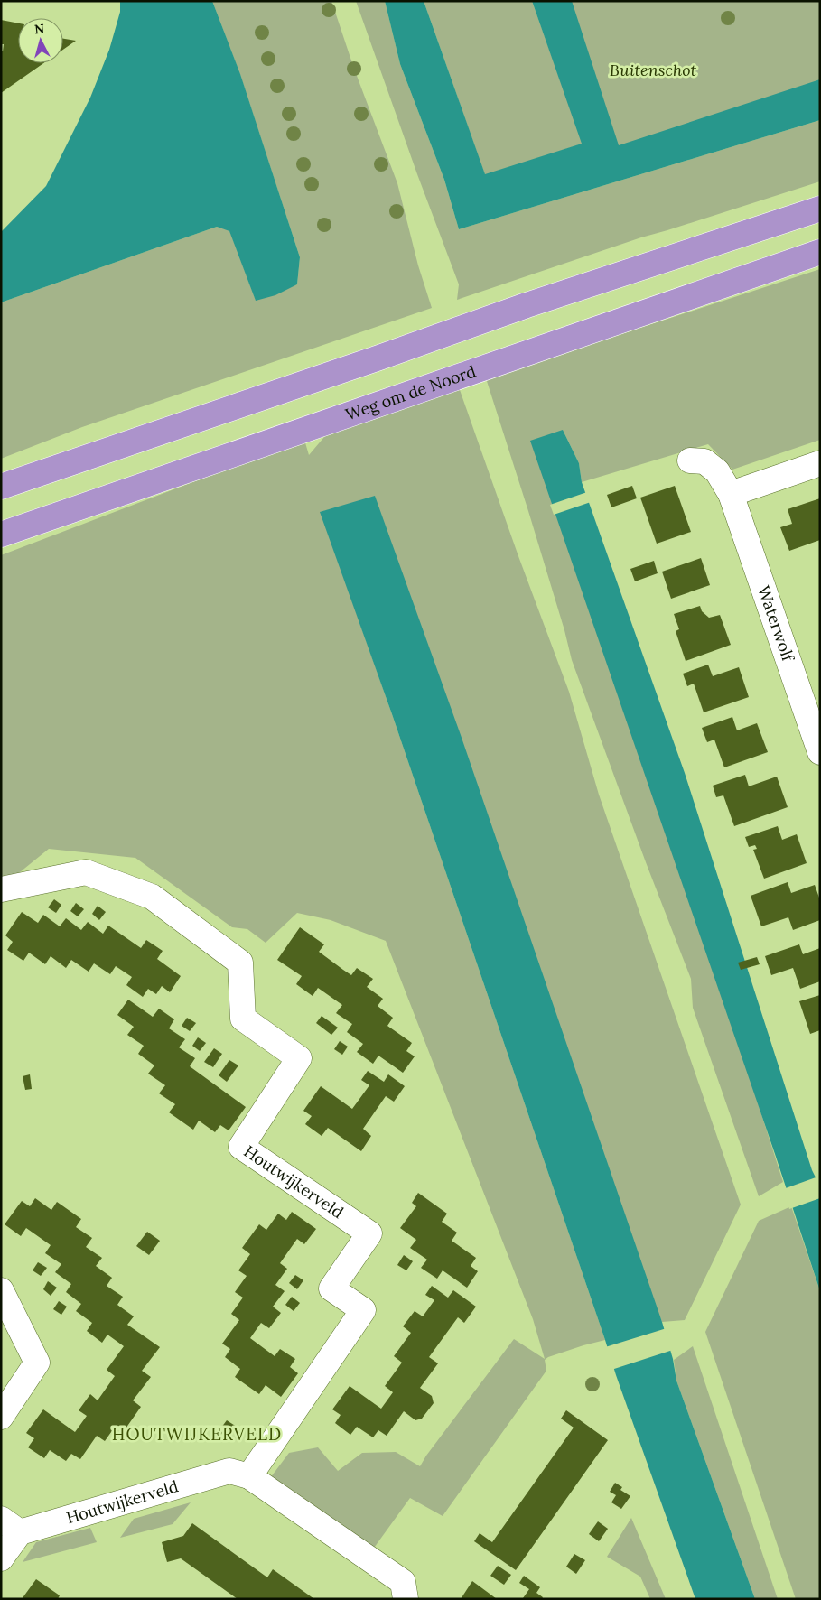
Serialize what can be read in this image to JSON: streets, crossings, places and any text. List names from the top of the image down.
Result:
{
  "streets": {
    "highway": ["Weg om de Noord"],
    "street": ["Waterwolf", "Houtwijkerveld"]
  },
  "districts": ["HOUTWIJKERVELD"],
  "parks": ["Buitenschot"],
  "north": "top"
}
